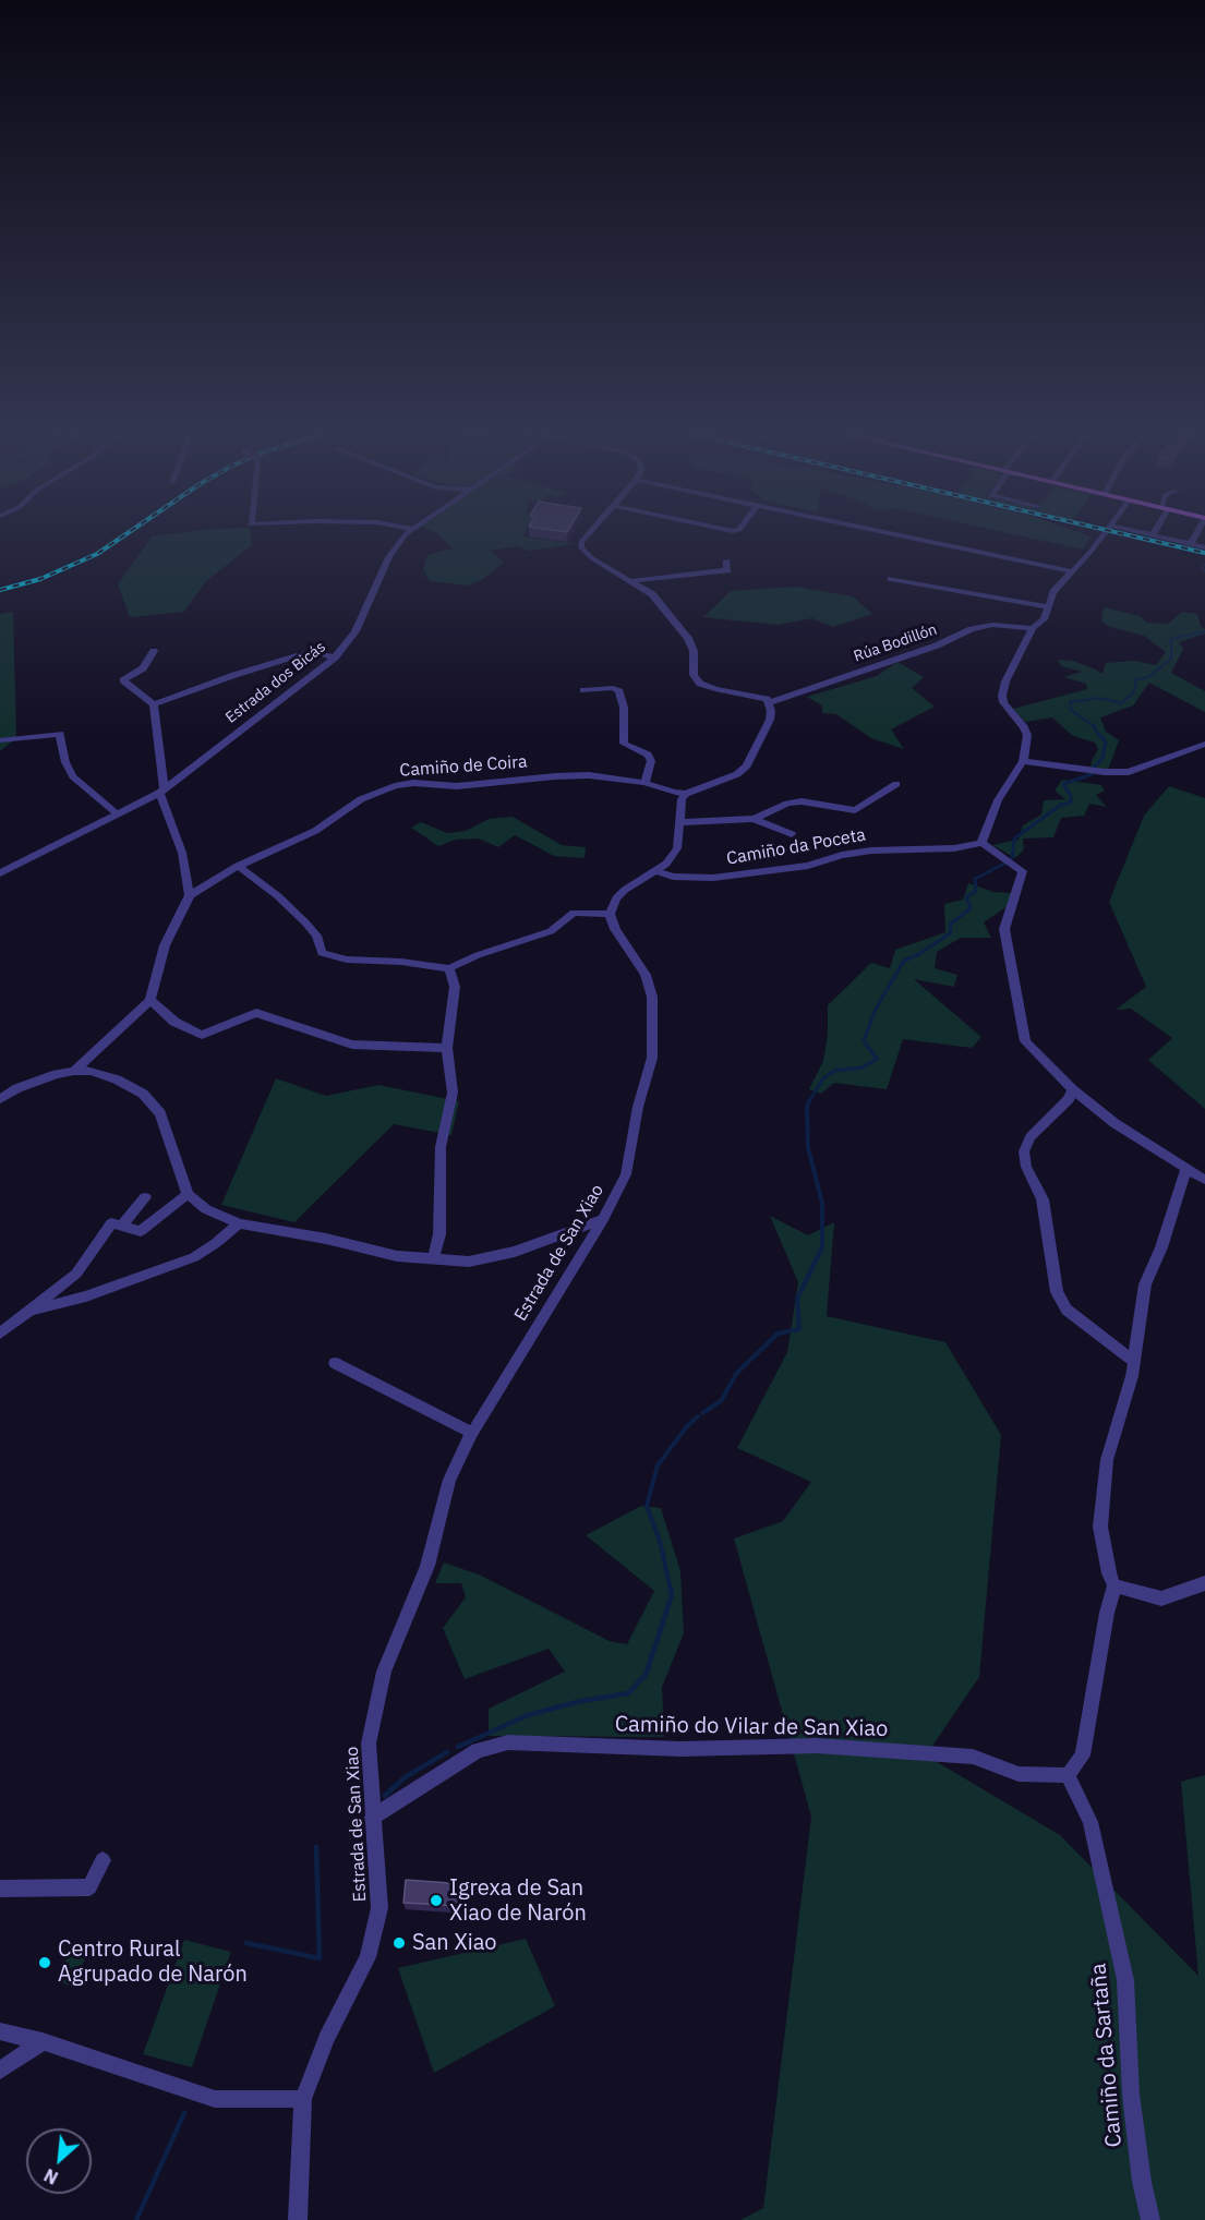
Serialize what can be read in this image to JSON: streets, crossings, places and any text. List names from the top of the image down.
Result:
{
  "streets": {
    "street": [
      "Rúa Bodillón",
      "Estrada dos Bicás",
      "Camiño de Coira",
      "Camiño da Poceta",
      "Estrada de San Xiao",
      "Camiño do Vilar de San Xiao",
      "Camiño da Sartaña"
    ]
  },
  "crossings": [
    ["Estrada de San Xiao", "Camiño do Vilar de San Xiao"],
    ["Camiño do Vilar de San Xiao", "Camiño da Sartaña"]
  ],
  "places": ["Igrexa de San Xiao de Narón", "San Xiao", "Centro Rural Agrupado de Narón"],
  "north": "bottom left"
}
